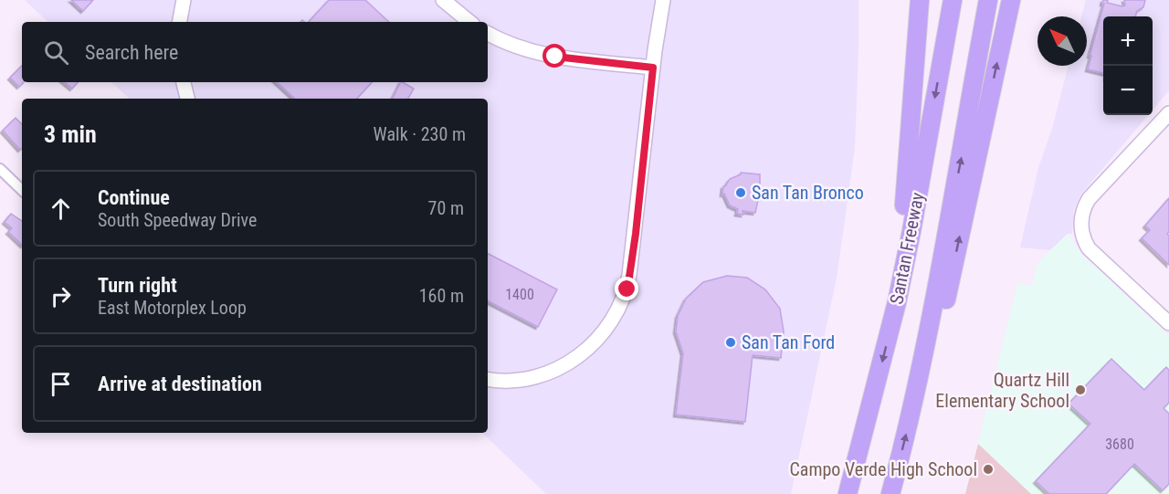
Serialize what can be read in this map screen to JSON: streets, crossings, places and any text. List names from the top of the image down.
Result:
{
  "streets": {
    "highway": ["Santan Freeway"]
  },
  "places": [
    "San Tan Bronco",
    "San Tan Ford",
    "Quartz Hill Elementary School",
    "Campo Verde High School"
  ],
  "house_numbers": ["1400", "3680"],
  "north": "top left",
  "page": {
    "map_buttons": ["+", "−"],
    "search": "Search here",
    "heading": ["3 min", "Walk · 230 m"],
    "list": [
      ["Continue", "South Speedway Drive", "70 m"],
      ["Turn right", "East Motorplex Loop", "160 m"],
      "Arrive at destination"
    ]
  }
}
